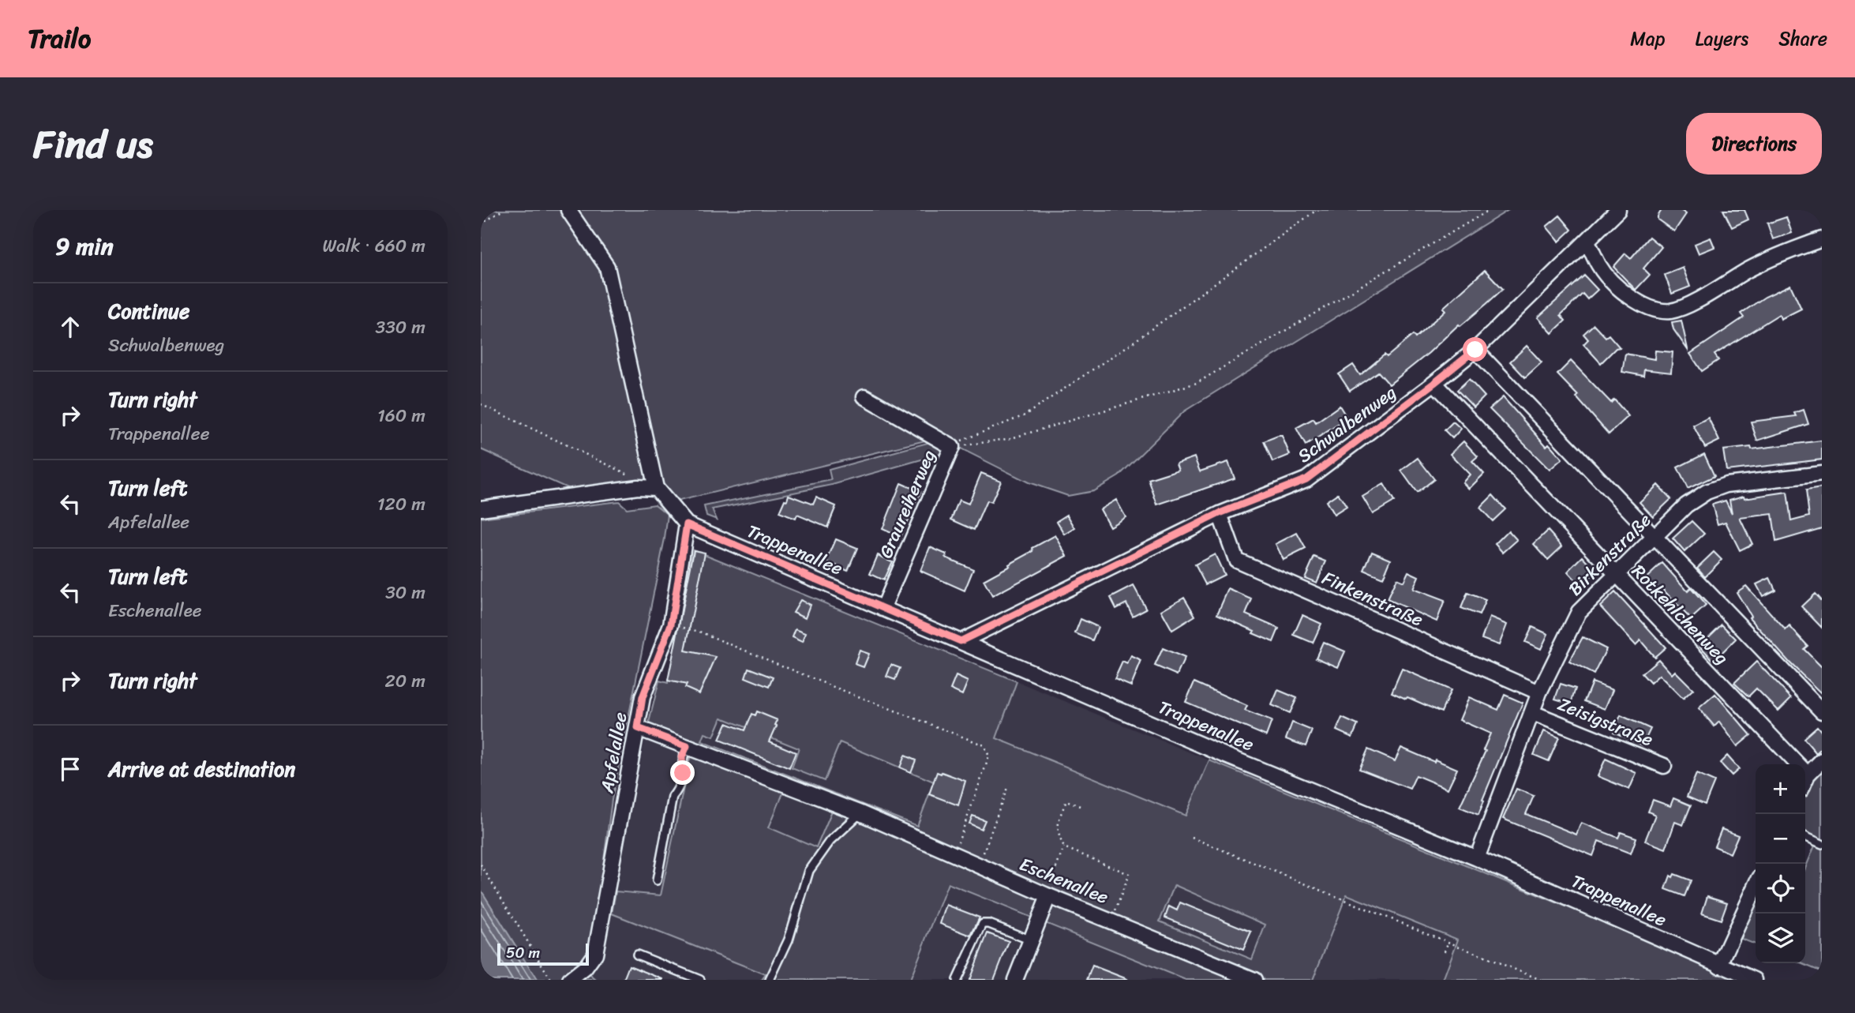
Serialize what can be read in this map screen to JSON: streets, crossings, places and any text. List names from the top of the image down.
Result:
{
  "streets": {
    "street": [
      "Schwalbenweg",
      "Graureiherweg",
      "Trappenallee",
      "Birkenstraße",
      "Finkenstraße",
      "Rotkehlchenweg",
      "Zeisigstraße",
      "Apfelallee",
      "Eschenallee"
    ]
  },
  "crossings": [
    ["Schwalbenweg", "Trappenallee"],
    ["Schwalbenweg", "Finkenstraße"],
    ["Schwalbenweg", "Rotkehlchenweg"],
    ["Graureiherweg", "Trappenallee"],
    ["Trappenallee", "Birkenstraße"],
    ["Trappenallee", "Apfelallee"],
    ["Birkenstraße", "Finkenstraße"],
    ["Birkenstraße", "Rotkehlchenweg"],
    ["Birkenstraße", "Zeisigstraße"],
    ["Apfelallee", "Eschenallee"]
  ],
  "scale_bar": "50 m",
  "page": {
    "header": "Trailo",
    "nav": ["Map", "Layers", "Share"],
    "title": "Find us",
    "buttons": "Directions",
    "heading": ["9 min", "Walk · 660 m"],
    "list": [
      ["Continue", "Schwalbenweg", "330 m"],
      ["Turn right", "Trappenallee", "160 m"],
      ["Turn left", "Apfelallee", "120 m"],
      ["Turn left", "Eschenallee", "30 m"],
      ["Turn right", "20 m"],
      "Arrive at destination"
    ],
    "map_buttons": ["+", "−"],
    "scale": "50 m"
  }
}
